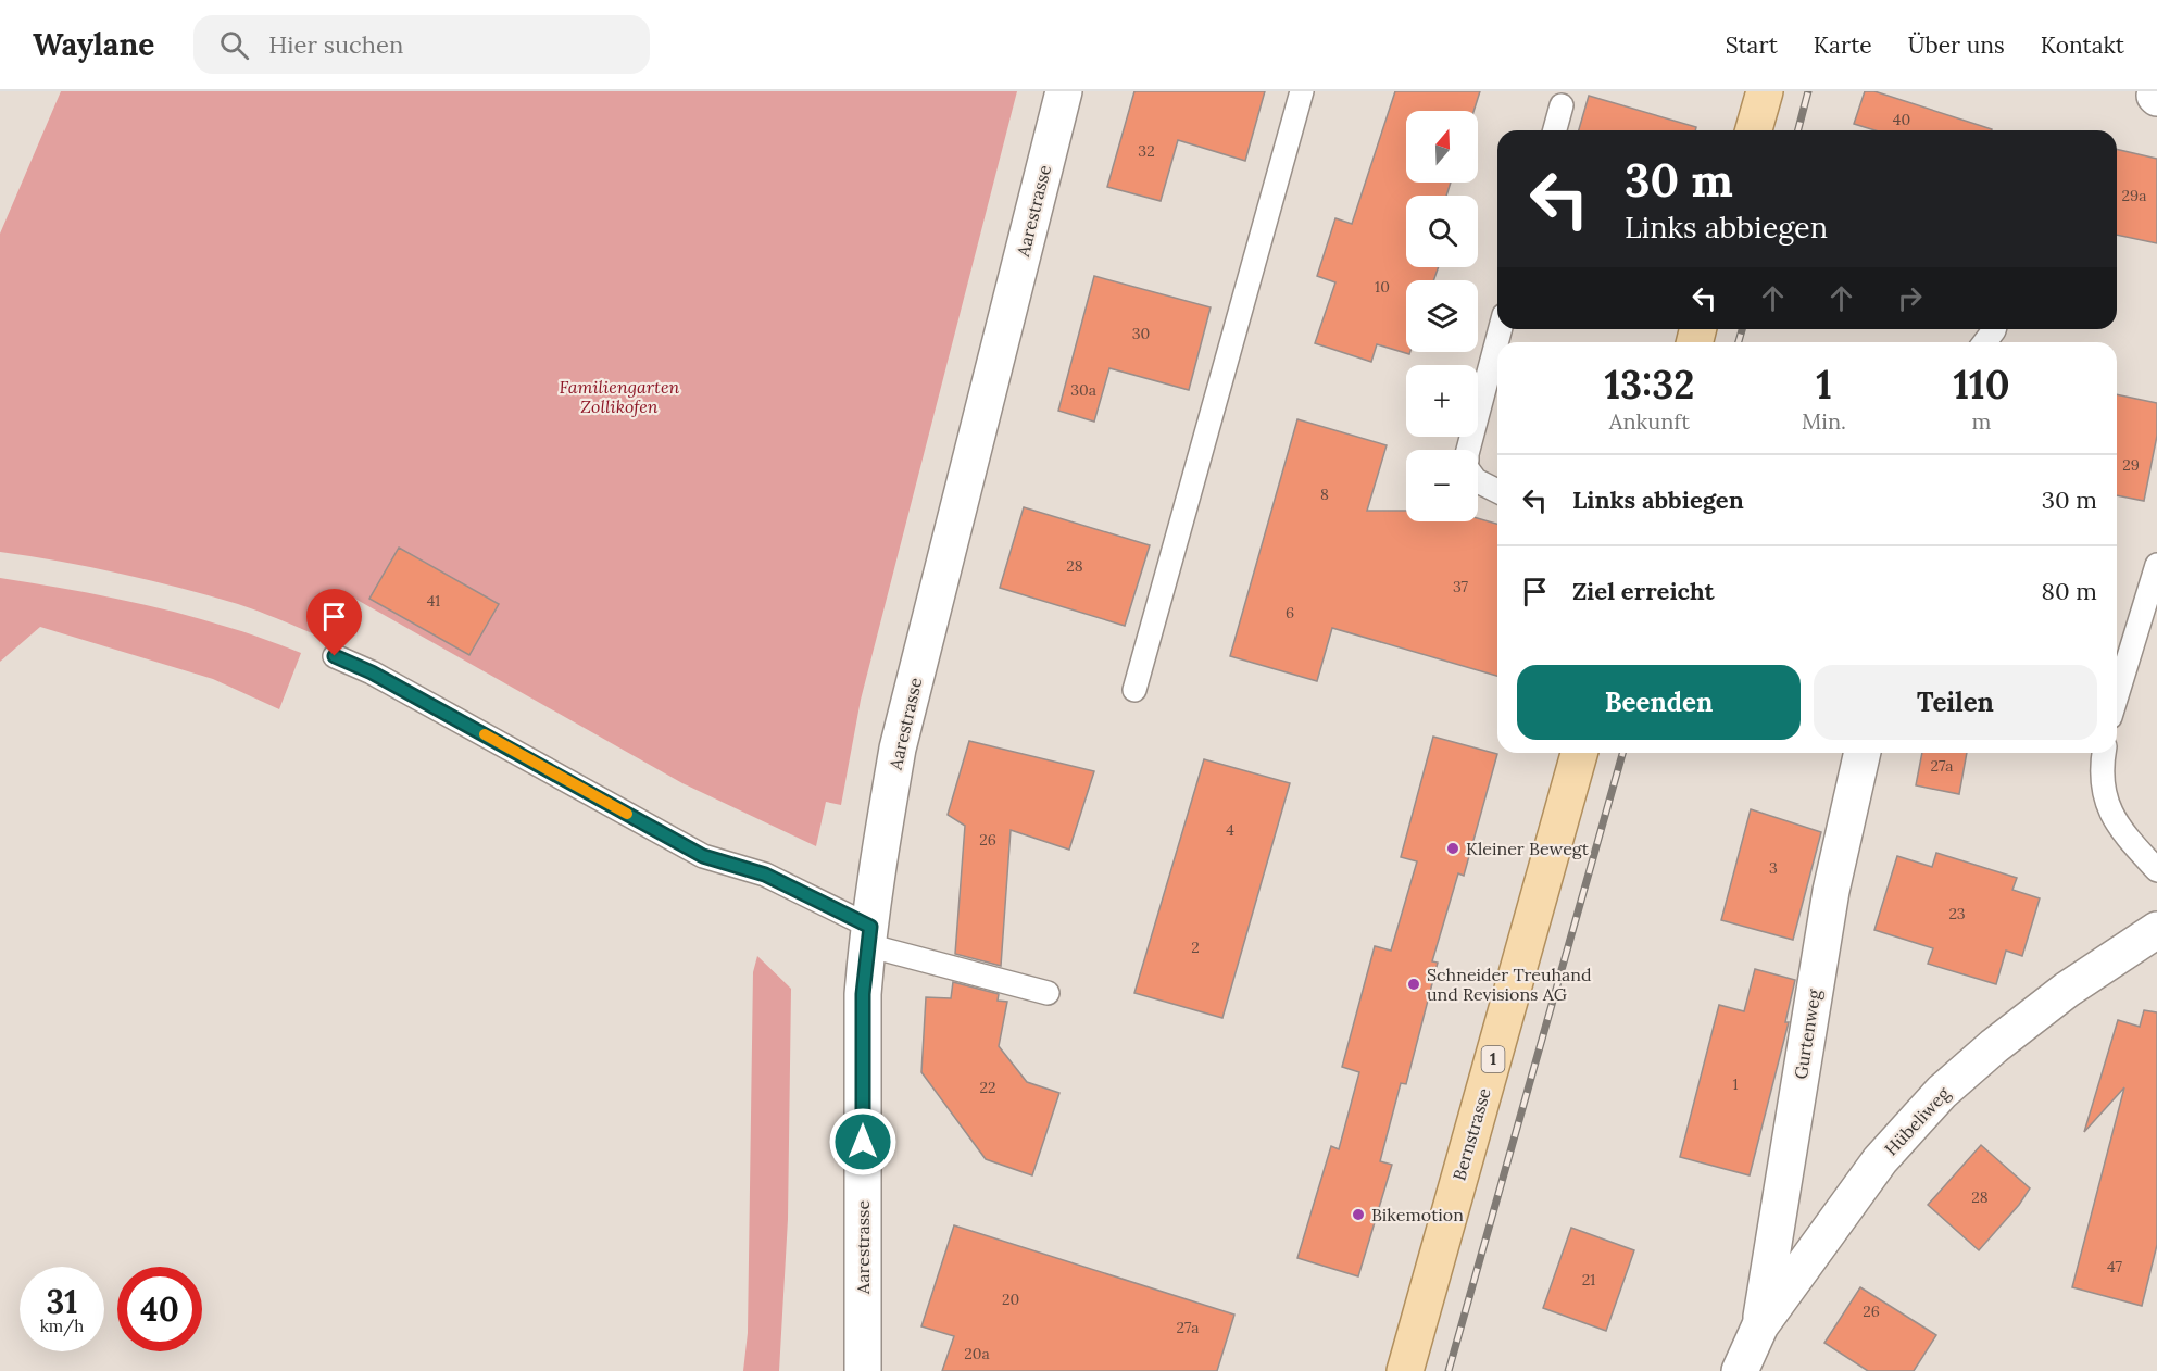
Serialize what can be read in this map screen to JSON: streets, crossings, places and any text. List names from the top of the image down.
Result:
{
  "streets": {
    "main road": ["1", "Bernstrasse"],
    "street": ["Aarestrasse", "Gurtenweg", "Hübeliweg"]
  },
  "crossings": [
    ["Gurtenweg", "Hübeliweg"]
  ],
  "parks": ["Familiengarten Zollikofen"],
  "places": ["Kleiner Bewegt", "Schneider Treuhand und Revisions AG", "Bikemotion"],
  "house_numbers": [
    "40",
    "32",
    "29a",
    "10",
    "30",
    "30a",
    "29",
    "8",
    "28",
    "37",
    "41",
    "6",
    "27a",
    "4",
    "26",
    "3",
    "23",
    "2",
    "1",
    "22",
    "28",
    "47",
    "21",
    "20",
    "26",
    "27a",
    "20a"
  ],
  "north": "top",
  "page": {
    "header": "Waylane",
    "search": "Hier suchen",
    "nav": [
      "Start",
      "Karte",
      "Über uns",
      "Kontakt"
    ],
    "map_buttons": ["+", "−"],
    "turn": ["30 m", "Links abbiegen"],
    "eta": [
      "13:32",
      "Ankunft",
      "1",
      "Min.",
      "110",
      "m"
    ],
    "list": [
      {
        "name": "Links abbiegen",
        "value": "30 m"
      },
      {
        "name": "Ziel erreicht",
        "value": "80 m"
      }
    ],
    "buttons": ["Beenden", "Teilen"],
    "speed": "31 km/h",
    "limit": "40"
  }
}
